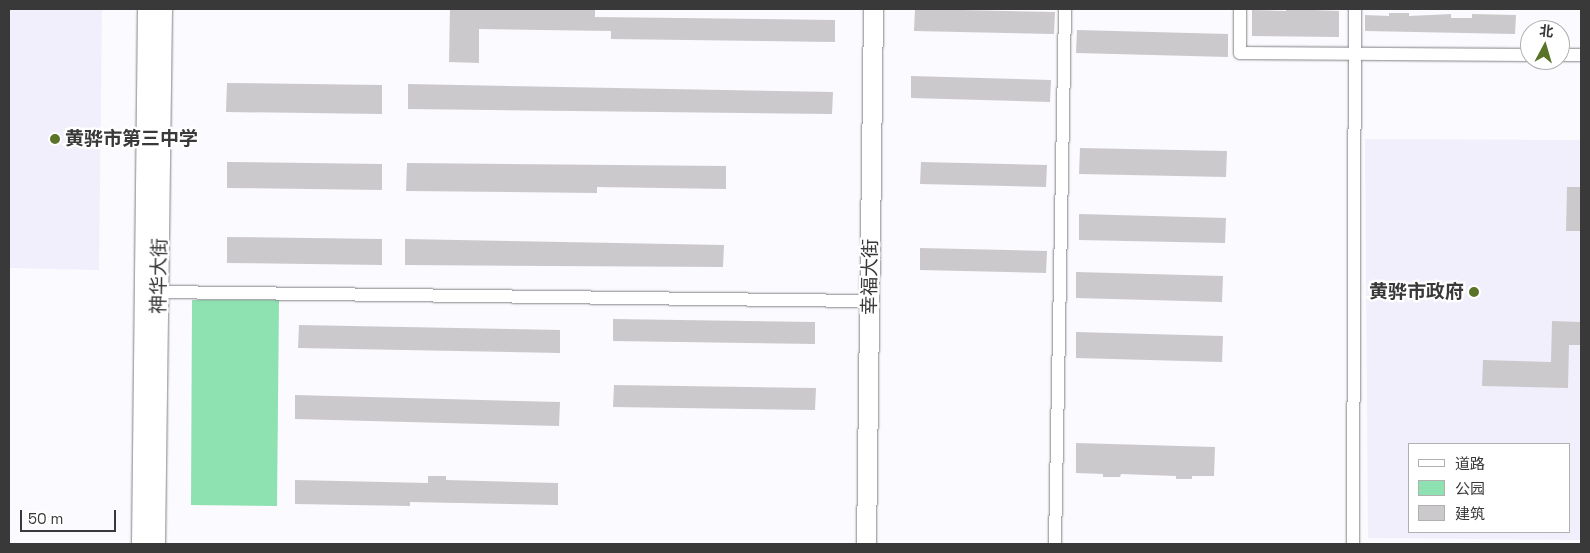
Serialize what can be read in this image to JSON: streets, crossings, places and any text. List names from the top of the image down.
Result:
{
  "streets": {
    "main road": ["神华大街", "幸福大街"]
  },
  "places": ["黄骅市第三中学", "黄骅市政府"],
  "legend": ["道路", "公园", "建筑"],
  "scale_bar": "50 m",
  "north": "top"
}
